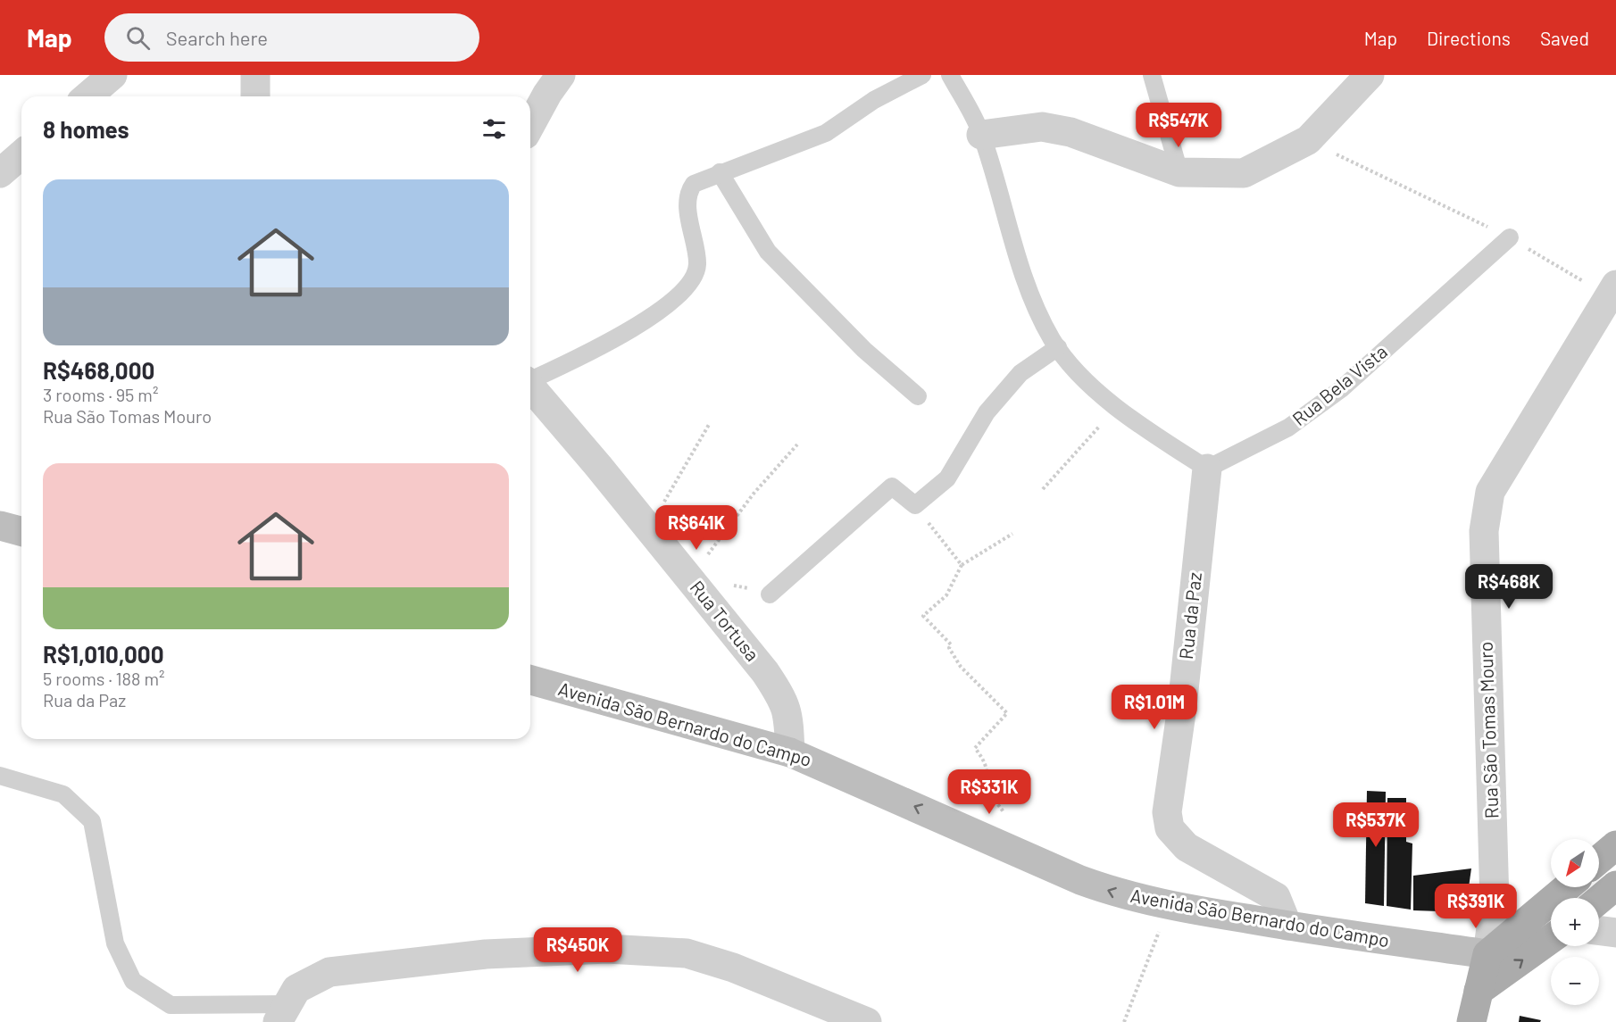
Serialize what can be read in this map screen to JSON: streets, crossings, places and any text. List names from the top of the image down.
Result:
{
  "streets": {
    "main road": ["Avenida São Bernardo do Campo"],
    "street": ["Rua da Paz", "Rua Tortusa", "Rua São Tomas Mouro"],
    "lane": ["Rua Bela Vista"]
  },
  "crossings": [
    ["Rua Bela Vista", "Rua da Paz"],
    ["Rua da Paz", "Avenida São Bernardo do Campo"],
    ["Rua Tortusa", "Avenida São Bernardo do Campo"],
    ["Avenida São Bernardo do Campo", "Rua São Tomas Mouro"]
  ],
  "one_way": ["Avenida São Bernardo do Campo"],
  "north": "bottom left",
  "page": {
    "header": "Map",
    "search": "Search here",
    "nav": ["Map", "Directions", "Saved"],
    "heading": "8 homes",
    "price": [
      "R$547K",
      "R$641K",
      "R$468K",
      "R$1.01M",
      "R$331K",
      "R$537K",
      "R$391K",
      "R$450K"
    ],
    "list": [
      {
        "name": "R$468,000",
        "note": "3 rooms · 95 m² · Rua São Tomas Mouro"
      },
      {
        "name": "R$1,010,000",
        "note": "5 rooms · 188 m² · Rua da Paz"
      }
    ],
    "map_buttons": ["+", "−"]
  }
}
